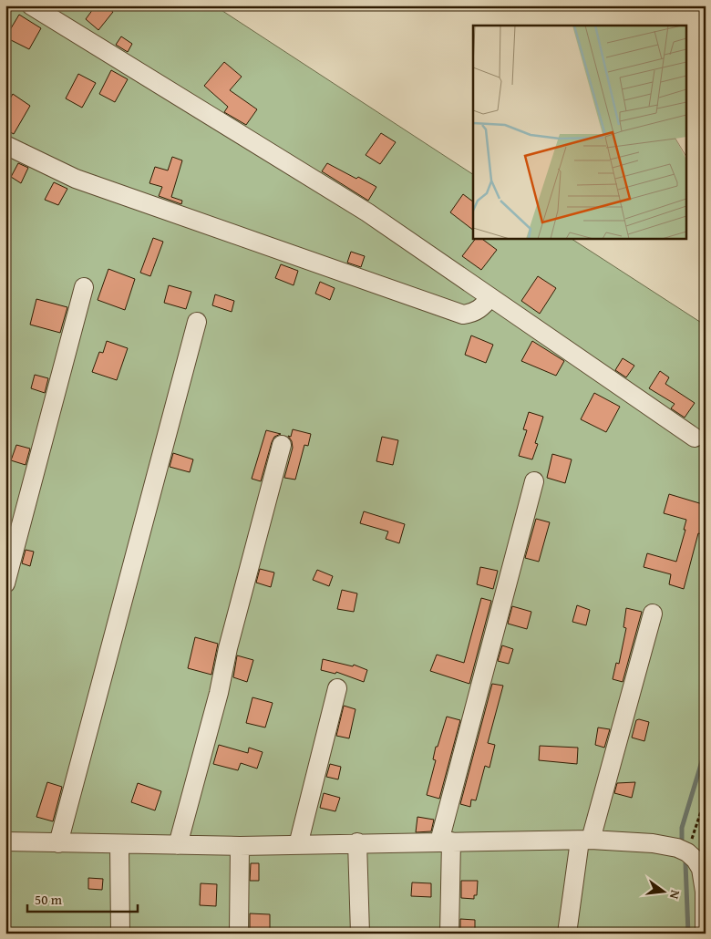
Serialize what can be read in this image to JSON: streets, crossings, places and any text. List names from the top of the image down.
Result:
{
  "scale_bar": "50 m",
  "north": "right"
}
